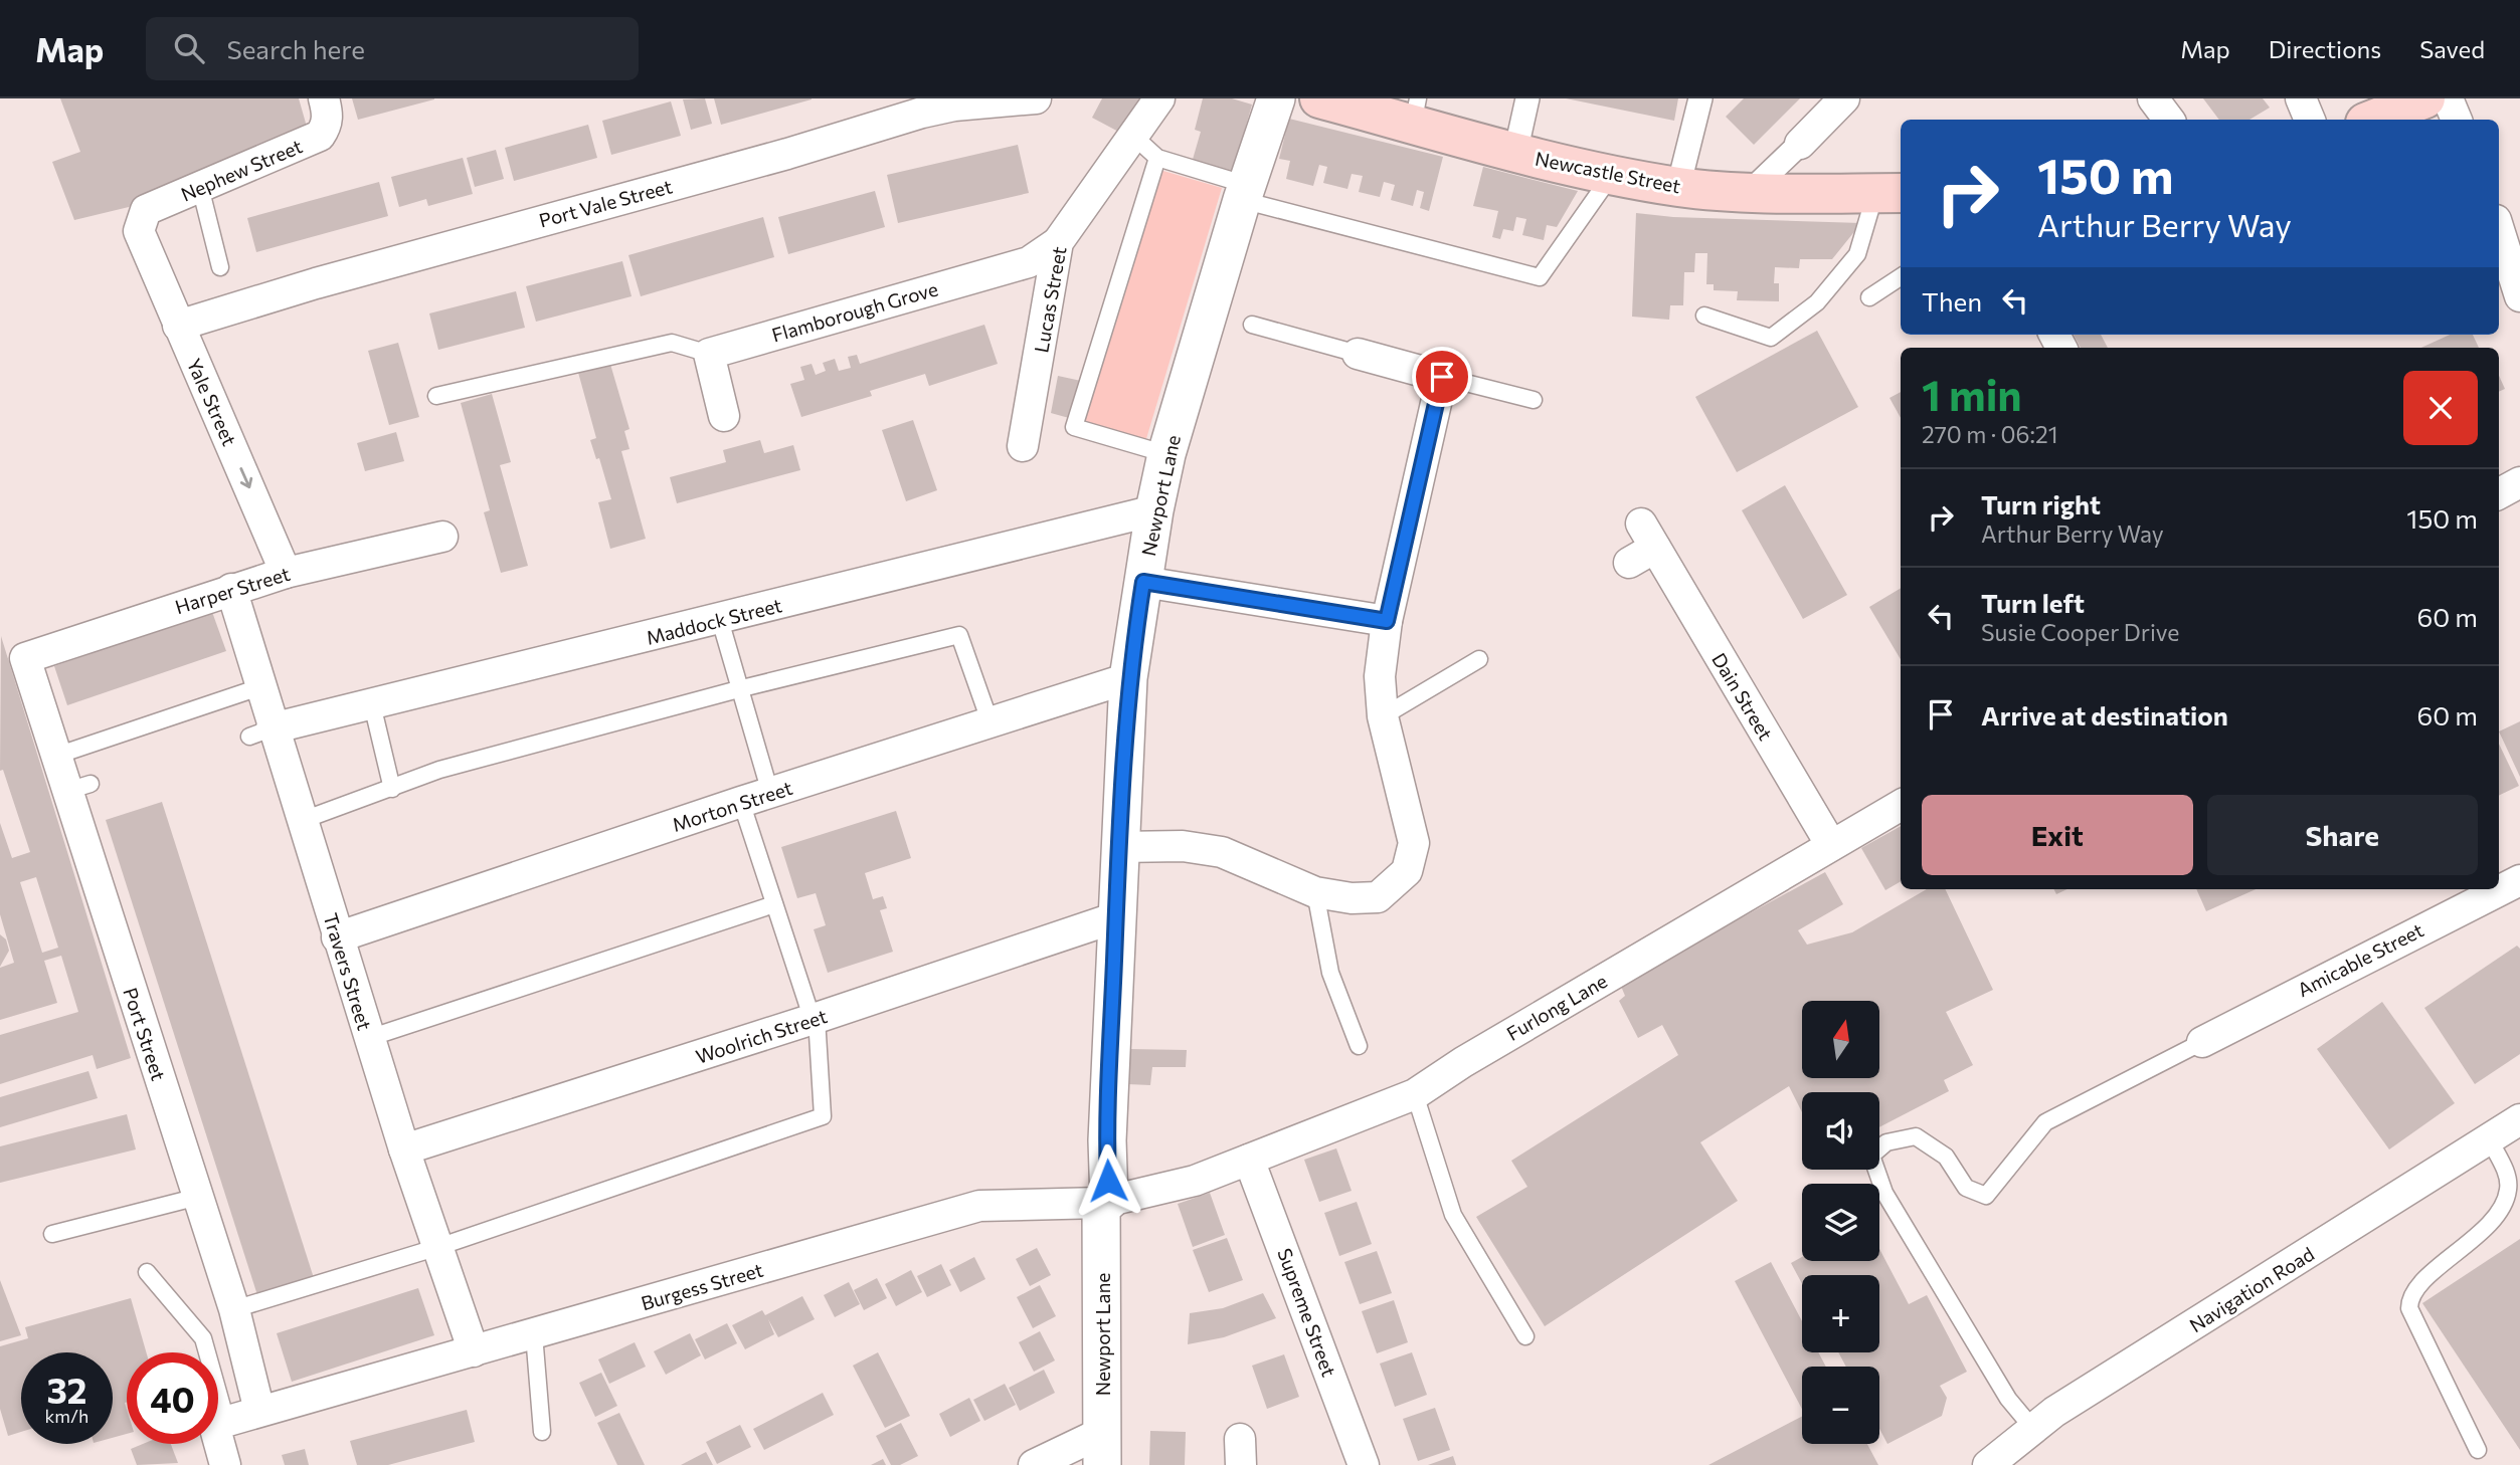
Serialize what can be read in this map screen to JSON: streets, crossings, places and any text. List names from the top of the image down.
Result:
{
  "streets": {
    "main road": ["Newcastle Street"],
    "street": [
      "Nephew Street",
      "Port Vale Street",
      "Lucas Street",
      "Flamborough Grove",
      "Yale Street",
      "Newport Lane",
      "Harper Street",
      "Maddock Street",
      "Dain Street",
      "Morton Street",
      "Amicable Street",
      "Travers Street",
      "Furlong Lane",
      "Port Street",
      "Woolrich Street",
      "Burgess Street",
      "Navigation Road",
      "Supreme Street"
    ]
  },
  "crossings": [
    ["Nephew Street", "Yale Street"],
    ["Port Vale Street", "Yale Street"],
    ["Lucas Street", "Flamborough Grove"],
    ["Yale Street", "Harper Street"],
    ["Newport Lane", "Maddock Street"],
    ["Newport Lane", "Morton Street"],
    ["Newport Lane", "Woolrich Street"],
    ["Newport Lane", "Burgess Street"],
    ["Harper Street", "Travers Street"],
    ["Harper Street", "Port Street"],
    ["Maddock Street", "Travers Street"],
    ["Dain Street", "Furlong Lane"],
    ["Morton Street", "Travers Street"],
    ["Travers Street", "Woolrich Street"],
    ["Travers Street", "Burgess Street"],
    ["Furlong Lane", "Burgess Street"],
    ["Furlong Lane", "Supreme Street"],
    ["Port Street", "Burgess Street"]
  ],
  "one_way": ["Yale Street"],
  "north": "top",
  "page": {
    "header": "Map",
    "search": "Search here",
    "nav": ["Map", "Directions", "Saved"],
    "turn": ["150 m", "Arthur Berry Way"],
    "then": "Then",
    "heading": ["1 min", "270 m · 06:21"],
    "list": [
      {
        "name": "Turn right",
        "note": "Arthur Berry Way",
        "value": "150 m"
      },
      {
        "name": "Turn left",
        "note": "Susie Cooper Drive",
        "value": "60 m"
      },
      {
        "name": "Arrive at destination",
        "value": "60 m"
      }
    ],
    "buttons": ["Exit", "Share"],
    "map_buttons": ["+", "−"],
    "speed": "32 km/h",
    "limit": "40"
  }
}
